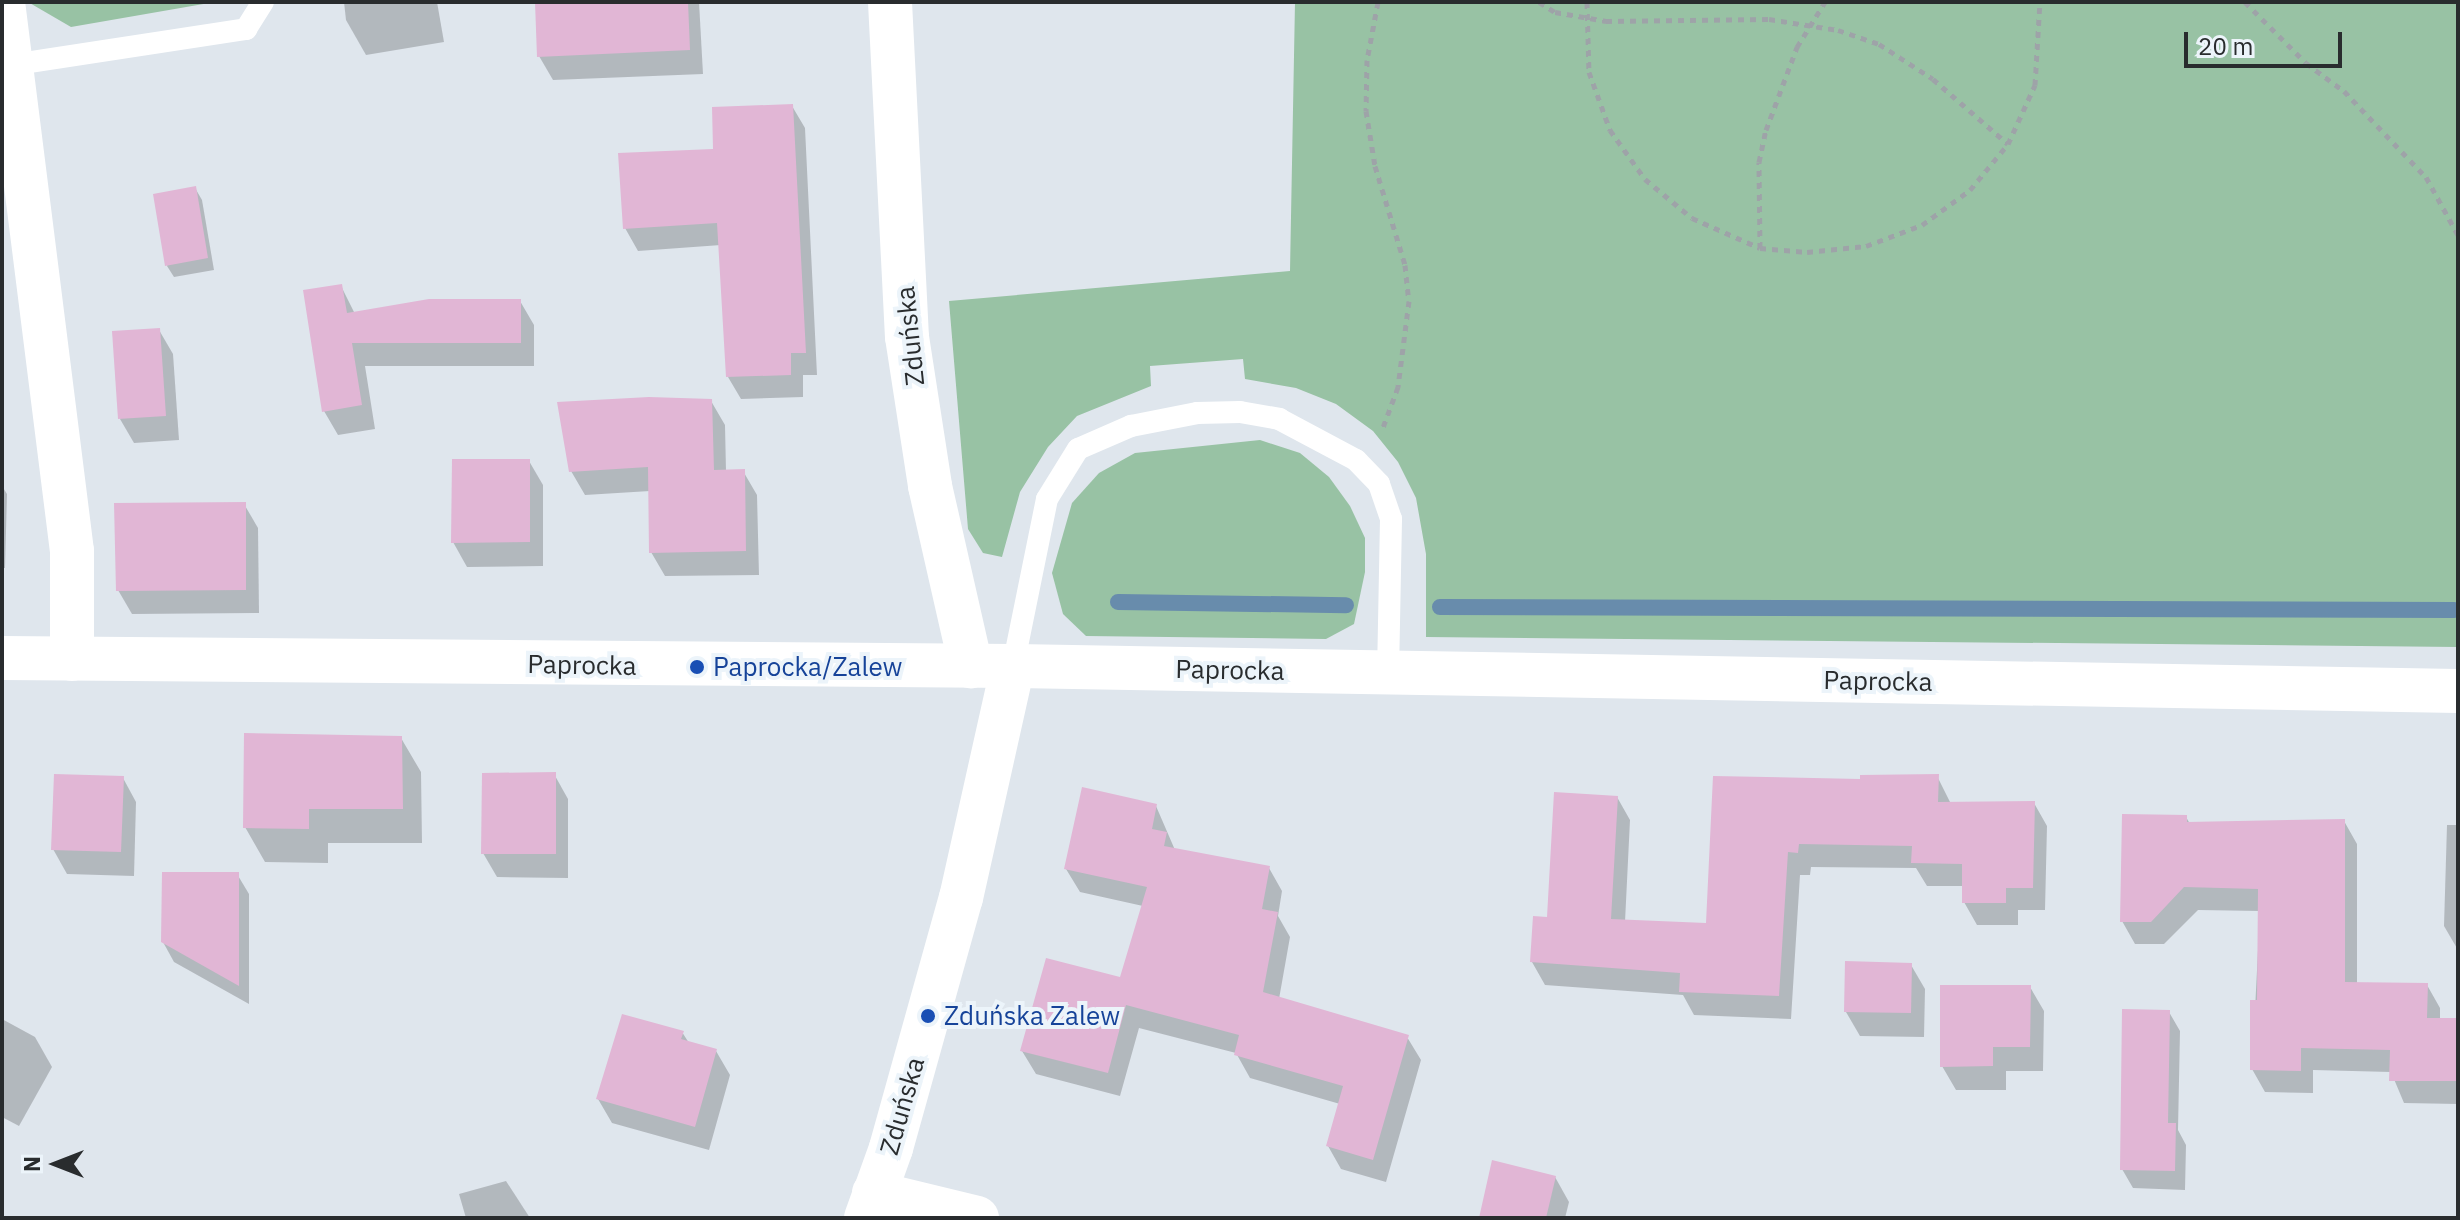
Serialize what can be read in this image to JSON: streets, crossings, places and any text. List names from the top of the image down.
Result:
{
  "streets": {
    "street": ["Zduńska", "Paprocka"]
  },
  "crossings": [
    ["Zduńska", "Paprocka"]
  ],
  "places": ["Paprocka/Zalew", "Zduńska Zalew"],
  "scale_bar": "20 m",
  "north": "left"
}
